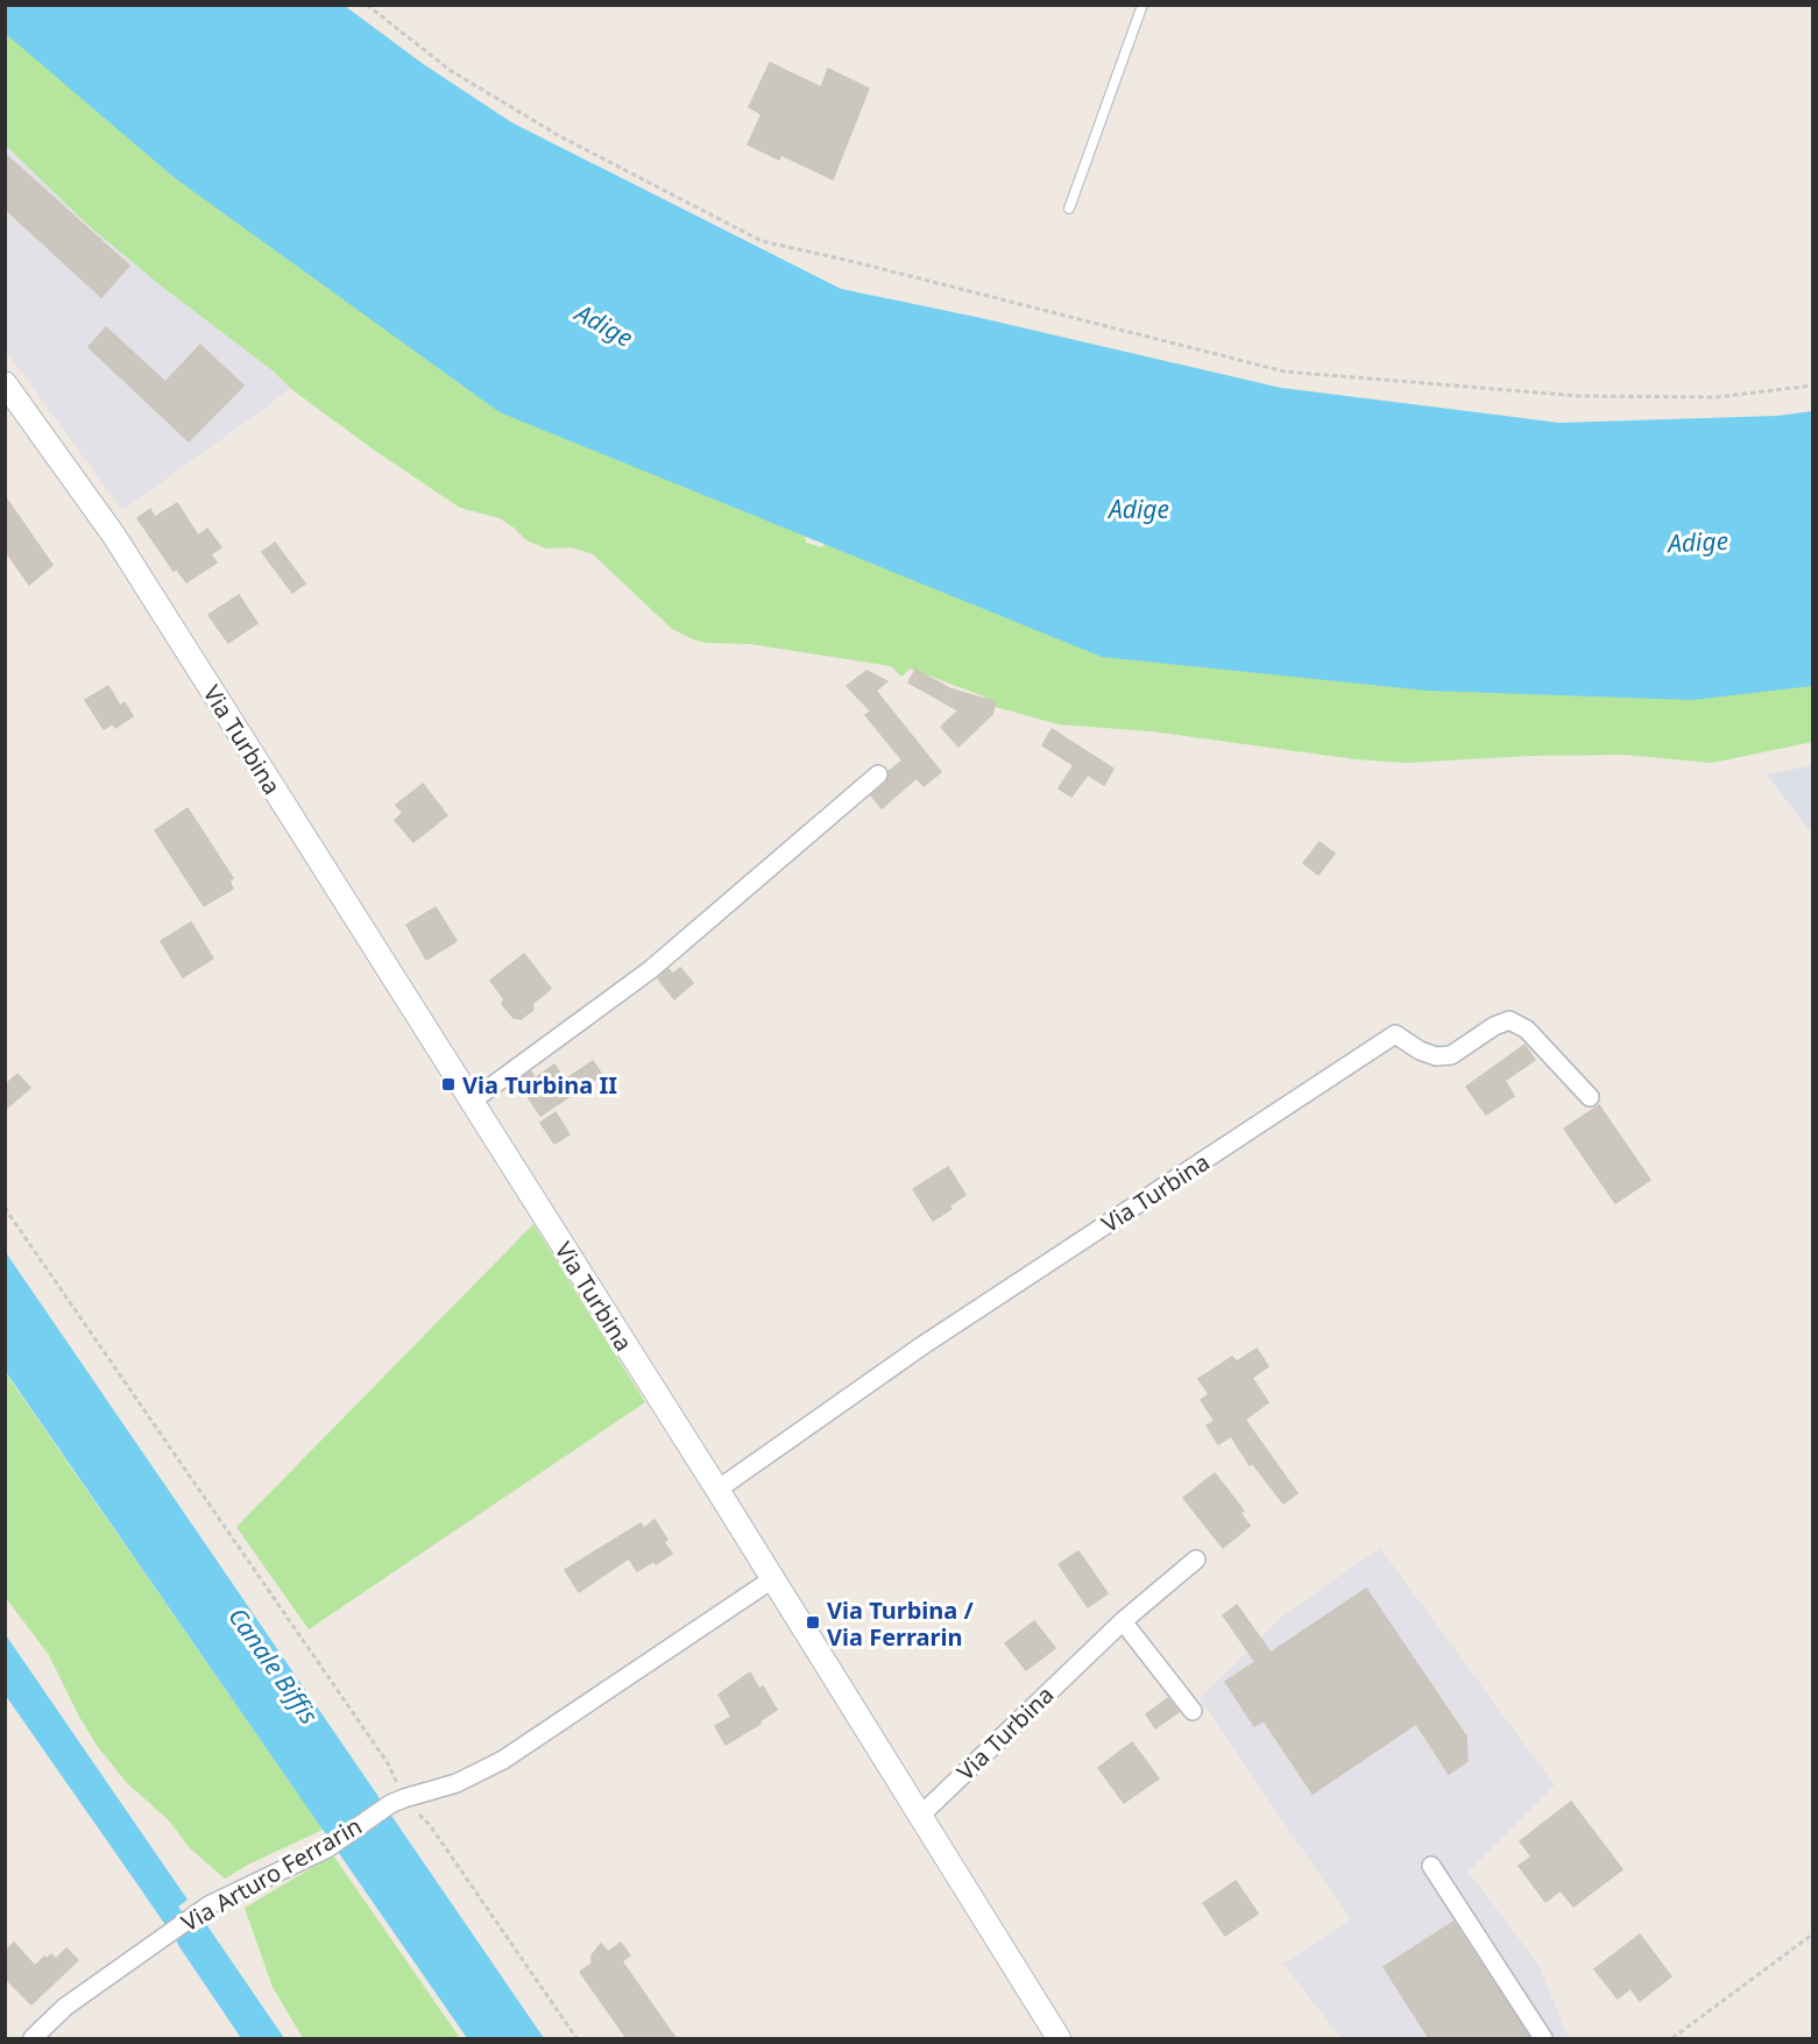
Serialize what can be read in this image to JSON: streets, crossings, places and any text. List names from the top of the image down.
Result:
{
  "streets": {
    "street": ["Via Turbina", "Via Arturo Ferrarin"]
  },
  "crossings": [
    ["Via Turbina", "Via Arturo Ferrarin"]
  ],
  "water": ["Adige", "Canale Biffis"],
  "places": {
    "transit": ["Via Turbina II", "Via Turbina / Via Ferrarin"]
  }
}
